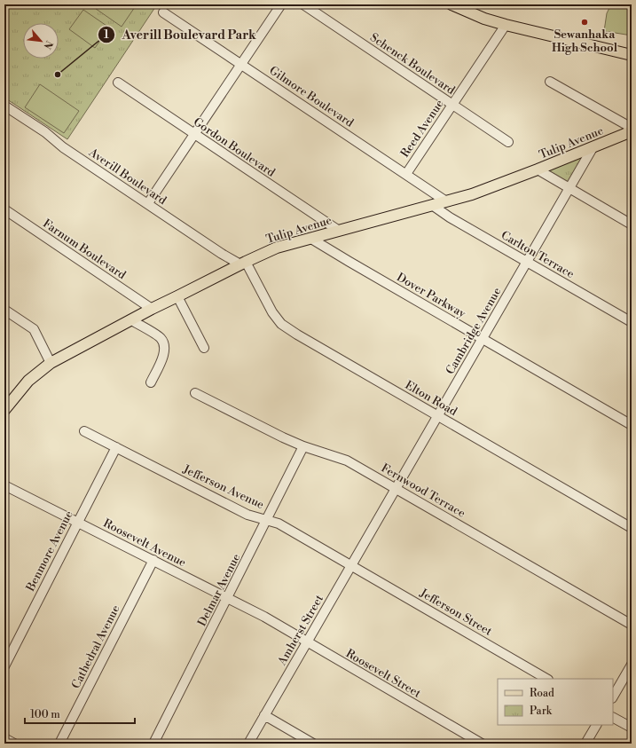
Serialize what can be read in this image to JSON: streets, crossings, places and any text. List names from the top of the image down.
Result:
{
  "streets": {
    "main road": ["Tulip Avenue"],
    "street": [
      "Schenck Boulevard",
      "Gilmore Boulevard",
      "Reed Avenue",
      "Gordon Boulevard",
      "Averill Boulevard",
      "Farnum Boulevard",
      "Carlton Terrace",
      "Dover Parkway",
      "Cambridge Avenue",
      "Elton Road",
      "Jefferson Avenue",
      "Fernwood Terrace",
      "Roosevelt Avenue",
      "Benmore Avenue",
      "Delmar Avenue",
      "Jefferson Street",
      "Amherst Street",
      "Cathedral Avenue",
      "Roosevelt Street"
    ]
  },
  "crossings": [
    ["Schenck Boulevard", "Reed Avenue"],
    ["Gilmore Boulevard", "Reed Avenue"],
    ["Gilmore Boulevard", "Tulip Avenue"],
    ["Tulip Avenue", "Gordon Boulevard"],
    ["Tulip Avenue", "Averill Boulevard"],
    ["Tulip Avenue", "Farnum Boulevard"],
    ["Tulip Avenue", "Carlton Terrace"],
    ["Tulip Avenue", "Dover Parkway"],
    ["Tulip Avenue", "Cambridge Avenue"],
    ["Tulip Avenue", "Elton Road"],
    ["Averill Boulevard", "Elton Road"],
    ["Carlton Terrace", "Cambridge Avenue"],
    ["Dover Parkway", "Cambridge Avenue"],
    ["Cambridge Avenue", "Elton Road"],
    ["Cambridge Avenue", "Fernwood Terrace"],
    ["Cambridge Avenue", "Amherst Street"],
    ["Jefferson Avenue", "Benmore Avenue"],
    ["Jefferson Avenue", "Delmar Avenue"],
    ["Jefferson Avenue", "Jefferson Street"],
    ["Jefferson Avenue", "Amherst Street"],
    ["Fernwood Terrace", "Delmar Avenue"],
    ["Roosevelt Avenue", "Benmore Avenue"],
    ["Roosevelt Avenue", "Delmar Avenue"],
    ["Roosevelt Avenue", "Cathedral Avenue"],
    ["Roosevelt Avenue", "Roosevelt Street"],
    ["Jefferson Street", "Amherst Street"],
    ["Amherst Street", "Roosevelt Street"]
  ],
  "places": ["Sewanhaka High School", "Averill Boulevard Park"],
  "legend": ["Road", "Park"],
  "scale_bar": "100 m",
  "north": "bottom right"
}
